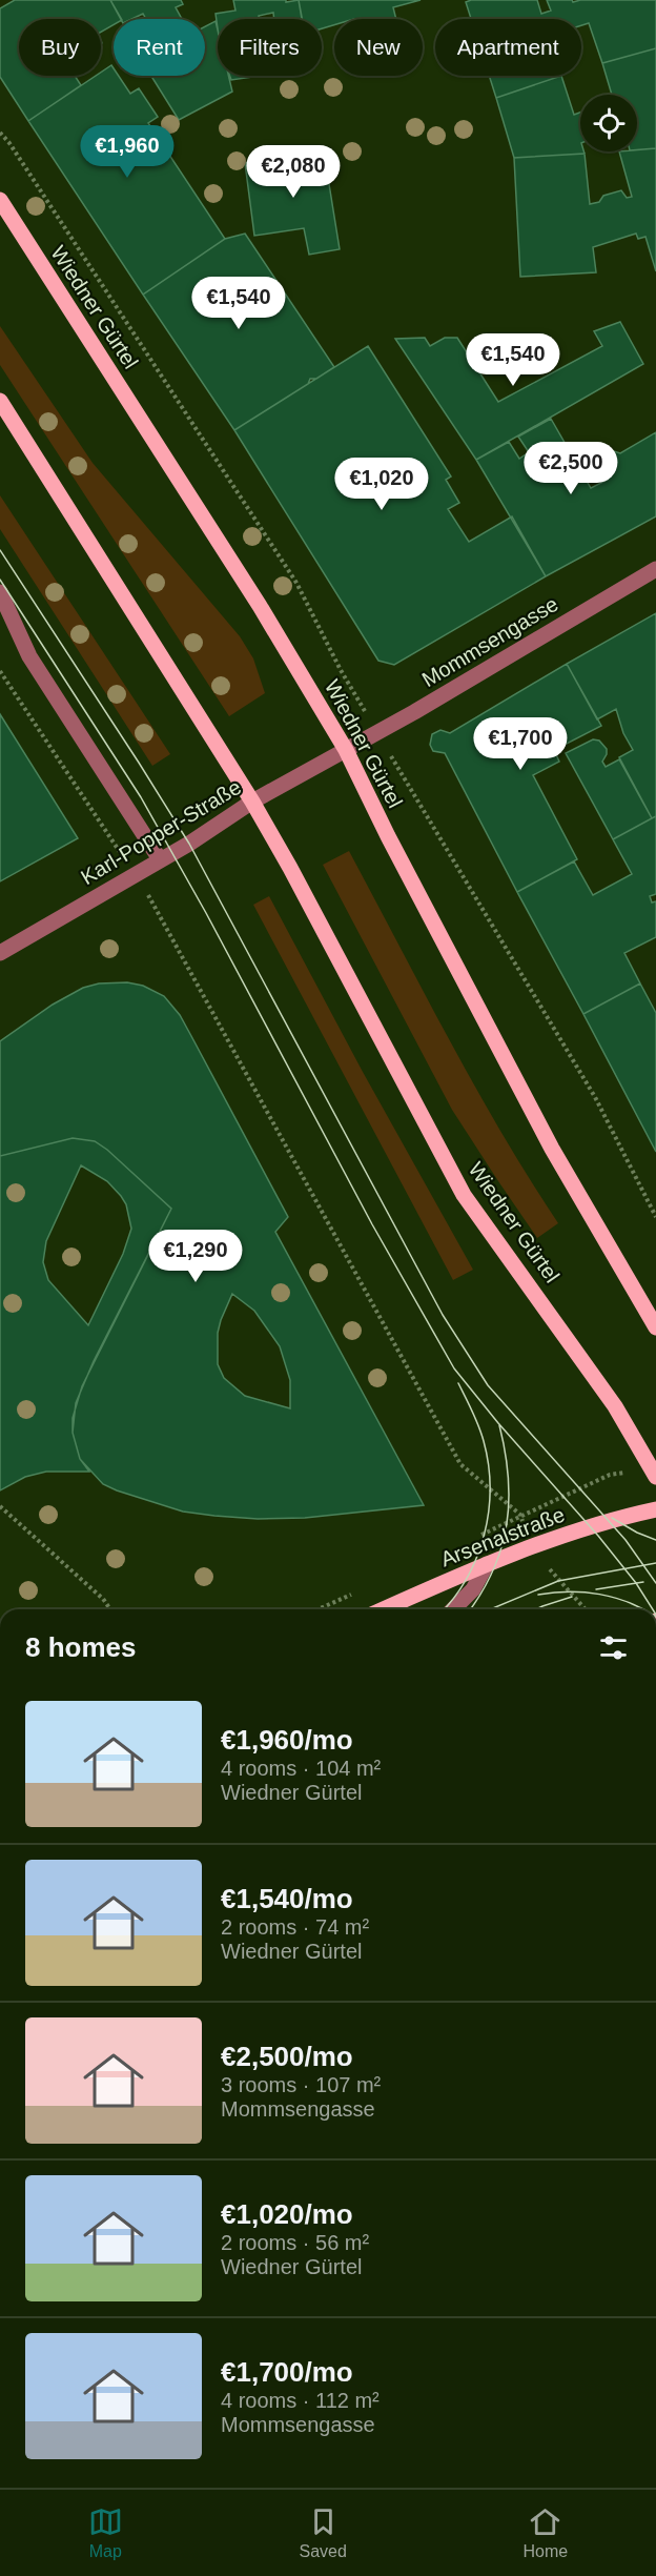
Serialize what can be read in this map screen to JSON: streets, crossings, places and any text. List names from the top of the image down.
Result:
{
  "streets": {
    "main road": ["Wiedner Gürtel", "Arsenalstraße"],
    "street": ["Mommsengasse", "Karl-Popper-Straße"]
  },
  "crossings": [
    ["Wiedner Gürtel", "Mommsengasse"],
    ["Wiedner Gürtel", "Karl-Popper-Straße"],
    ["Mommsengasse", "Karl-Popper-Straße"]
  ],
  "page": {
    "chip": [
      "Buy",
      "Rent",
      "Filters",
      "New",
      "Apartment"
    ],
    "price": [
      "€1,960",
      "€2,080",
      "€1,540",
      "€1,540",
      "€2,500",
      "€1,020",
      "€1,700",
      "€1,290"
    ],
    "heading": "8 homes",
    "list": [
      {
        "name": "€1,960/mo",
        "note": "4 rooms · 104 m² · Wiedner Gürtel"
      },
      {
        "name": "€1,540/mo",
        "note": "2 rooms · 74 m² · Wiedner Gürtel"
      },
      {
        "name": "€2,500/mo",
        "note": "3 rooms · 107 m² · Mommsengasse"
      },
      {
        "name": "€1,020/mo",
        "note": "2 rooms · 56 m² · Wiedner Gürtel"
      },
      {
        "name": "€1,700/mo",
        "note": "4 rooms · 112 m² · Mommsengasse"
      }
    ],
    "tabs": ["Map", "Saved", "Home"]
  }
}
